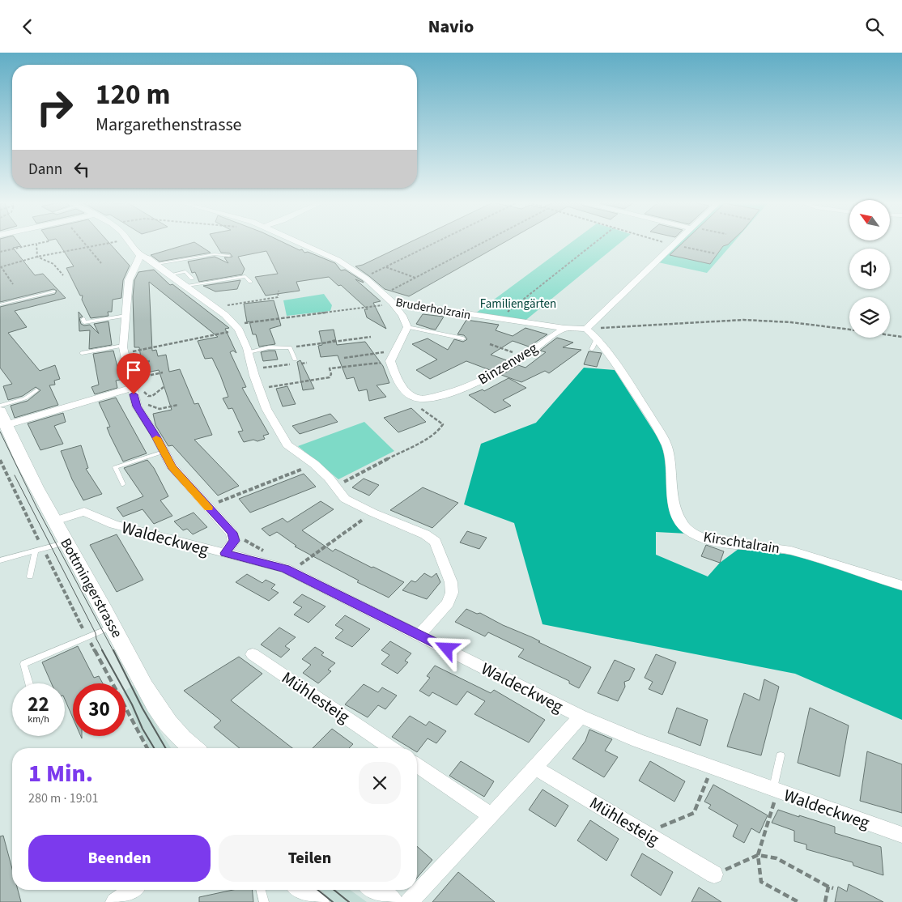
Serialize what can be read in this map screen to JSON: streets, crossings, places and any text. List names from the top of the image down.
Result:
{
  "streets": {
    "main road": ["Bottmingerstrasse"],
    "street": [
      "Bruderholzrain",
      "Binzenweg",
      "Waldeckweg",
      "Kirschtalrain",
      "Mühlesteig"
    ]
  },
  "crossings": [
    ["Bruderholzrain", "Binzenweg"],
    ["Bruderholzrain", "Kirschtalrain"],
    ["Waldeckweg", "Bottmingerstrasse"]
  ],
  "parks": ["Familiengärten"],
  "north": "top left",
  "page": {
    "header": "Navio",
    "turn": ["120 m", "Margarethenstrasse"],
    "then": "Dann",
    "speed": "22 km/h",
    "limit": "30",
    "heading": ["1 Min.", "280 m · 19:01"],
    "buttons": ["Beenden", "Teilen"]
  }
}
